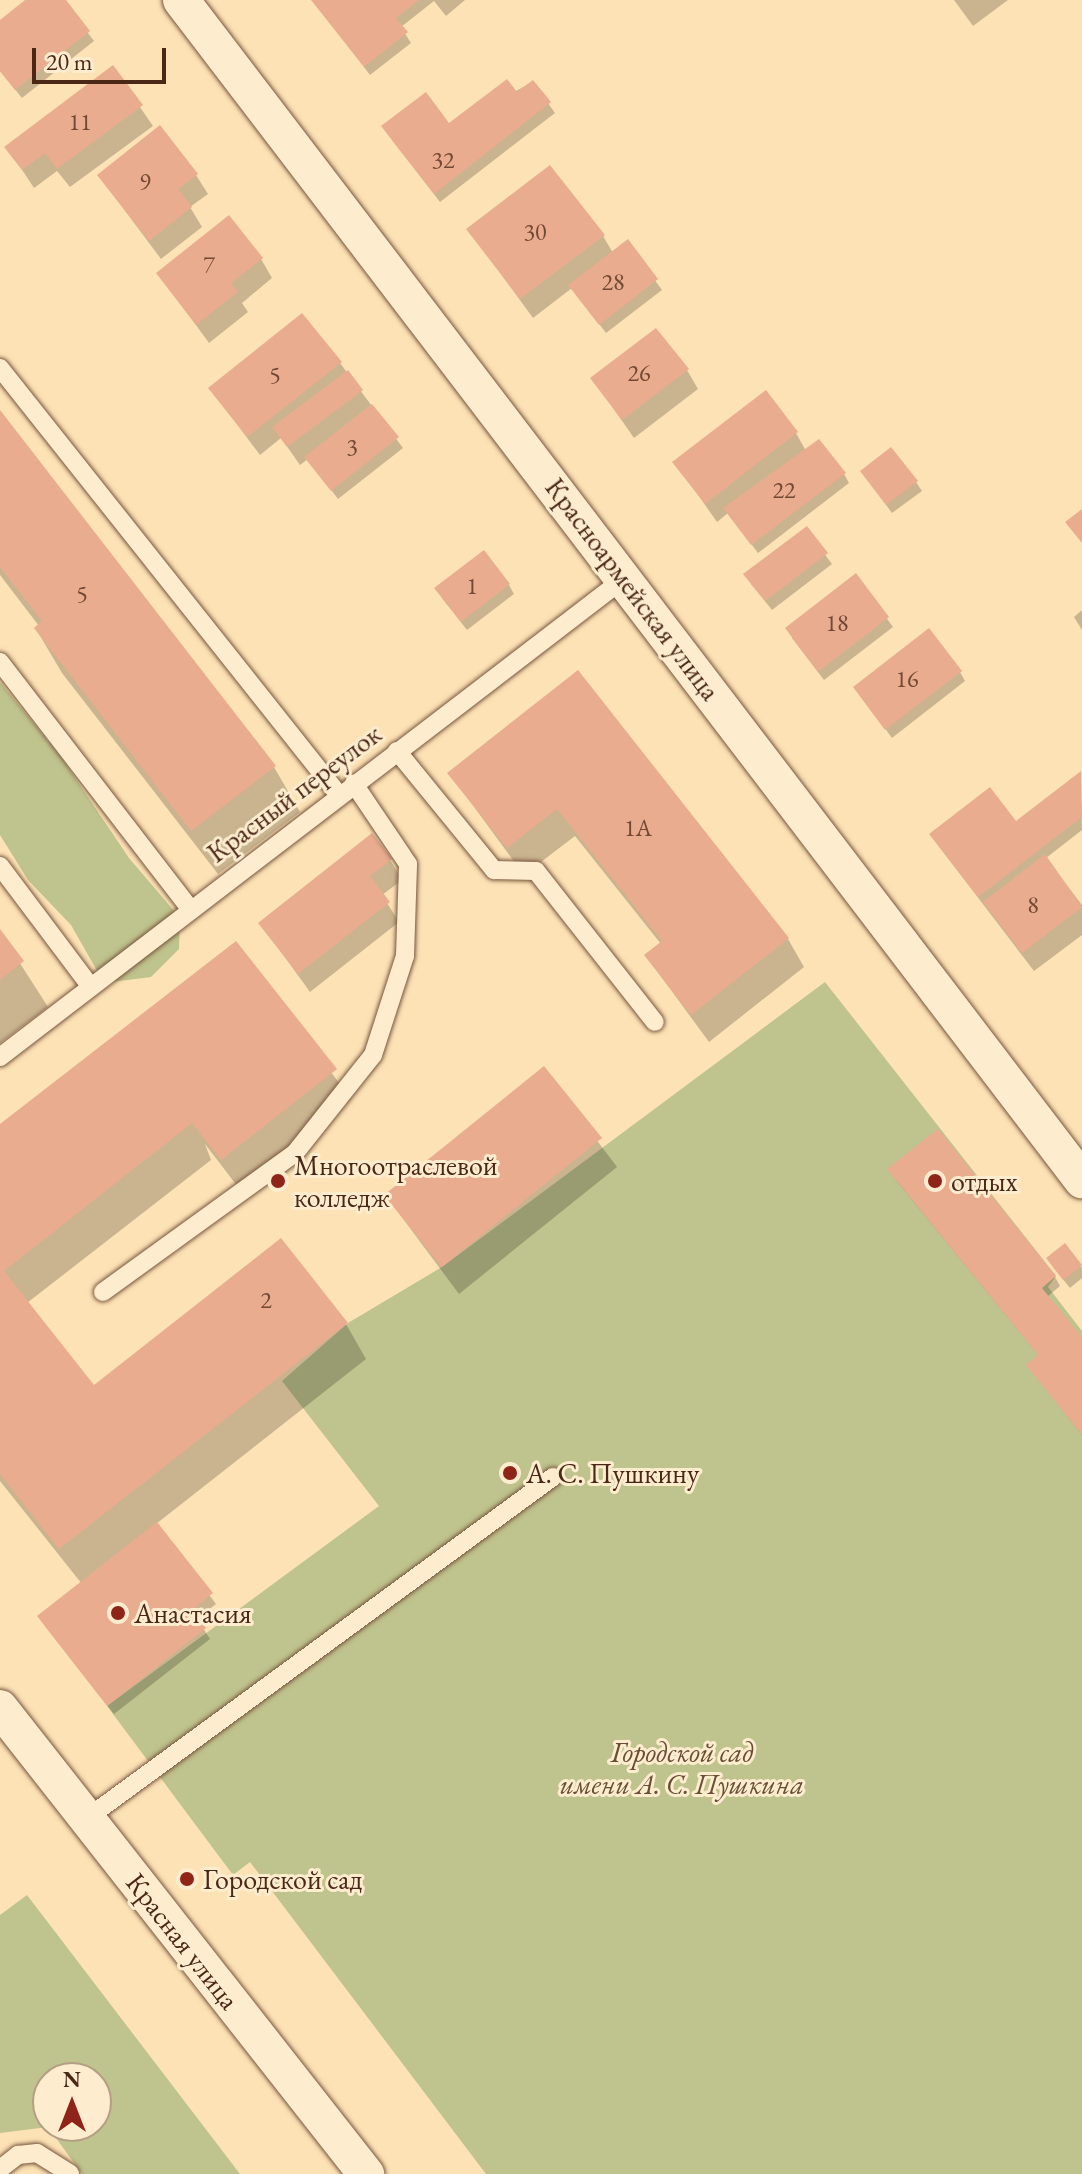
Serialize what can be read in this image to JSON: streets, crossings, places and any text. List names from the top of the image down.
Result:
{
  "streets": {
    "street": ["Красноармейская улица", "Красная улица"],
    "lane": ["Красный переулок"]
  },
  "crossings": [
    ["Красноармейская улица", "Красный переулок"]
  ],
  "parks": ["Городской сад имени А. С. Пушкина"],
  "places": [
    "Многоотраслевой колледж",
    "отдых",
    "А. С. Пушкину",
    "Анастасия",
    "Городской сад"
  ],
  "house_numbers": [
    "11",
    "32",
    "9",
    "30",
    "7",
    "28",
    "26",
    "5",
    "3",
    "22",
    "1",
    "5",
    "18",
    "16",
    "1А",
    "8",
    "2"
  ],
  "scale_bar": "20 m",
  "north": "top"
}
